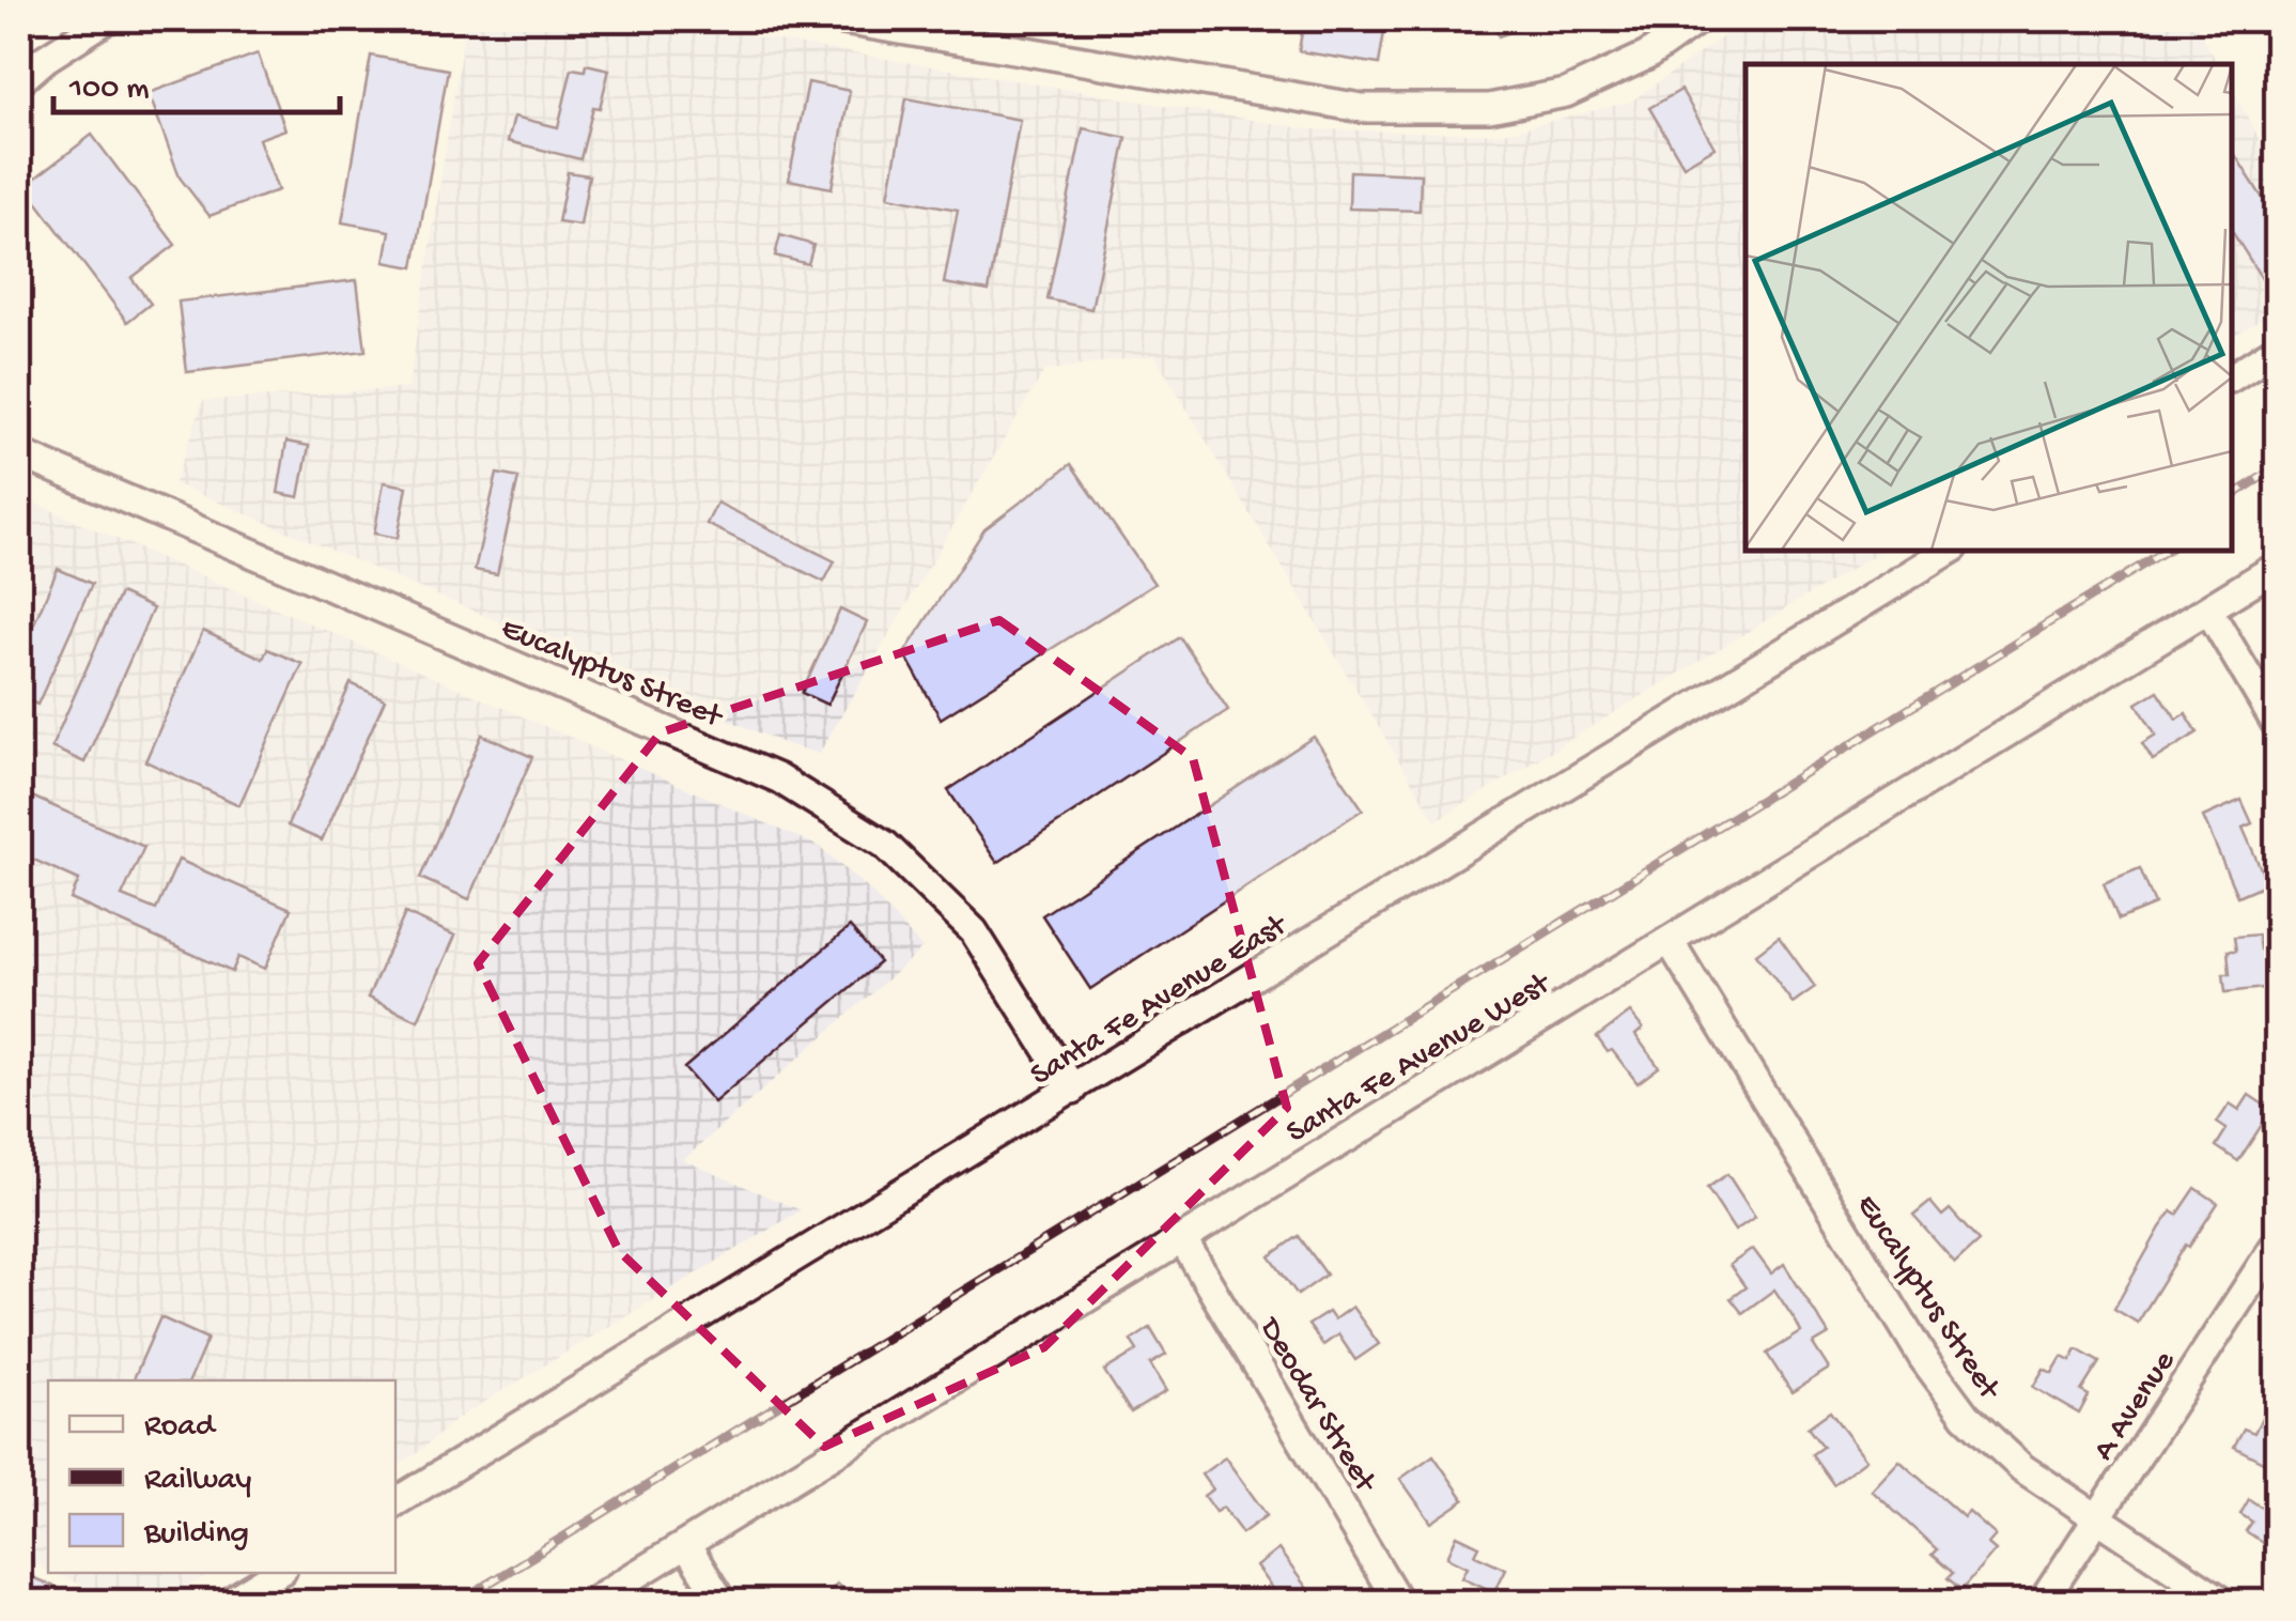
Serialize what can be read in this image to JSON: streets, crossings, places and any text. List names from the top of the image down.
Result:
{
  "streets": {
    "street": [
      "Eucalyptus Street",
      "Santa Fe Avenue East",
      "Santa Fe Avenue West",
      "Deodar Street",
      "A Avenue"
    ]
  },
  "crossings": [
    ["Eucalyptus Street", "Santa Fe Avenue East"],
    ["Eucalyptus Street", "Santa Fe Avenue West"],
    ["Eucalyptus Street", "A Avenue"],
    ["Santa Fe Avenue West", "Deodar Street"]
  ],
  "legend": ["Road", "Railway", "Building"],
  "scale_bar": "100 m"
}
